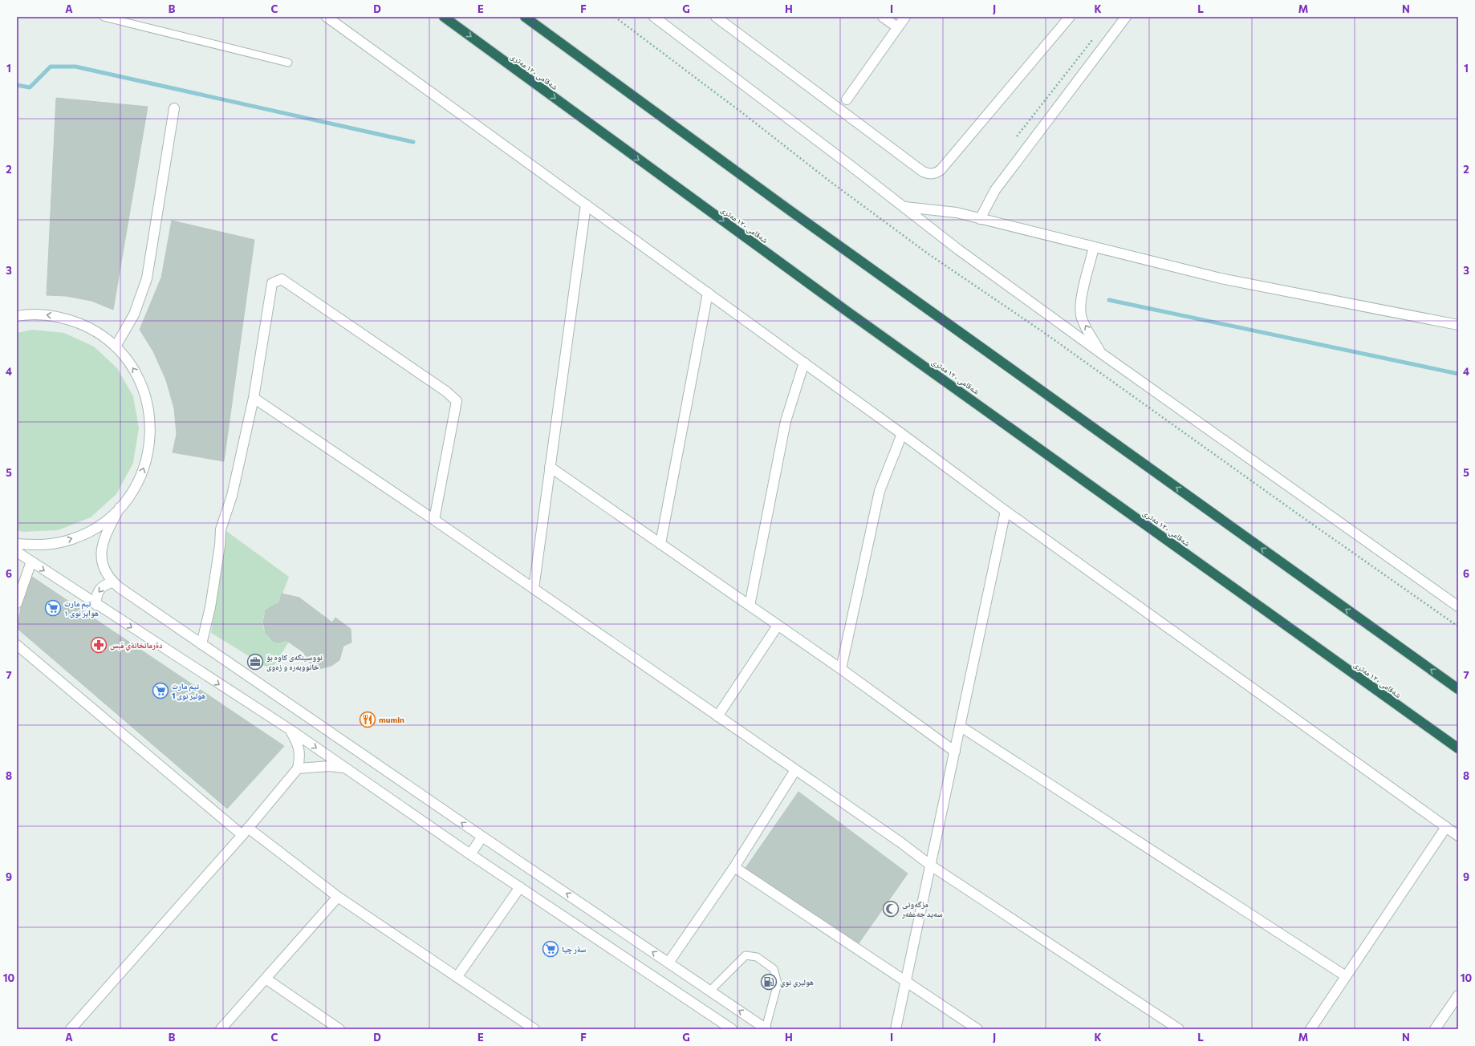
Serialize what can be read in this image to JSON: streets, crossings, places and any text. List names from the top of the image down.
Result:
{
  "streets": {
    "highway": ["شەقامی ١٢٠ مەتری"]
  },
  "places": {
    "supermarket": ["تبم مارت هواير نوى ١", "تيم مارت هولير نوى 1", "سةر چيا"],
    "pharmacy": ["دةرمانخانةي قبس"],
    "office": ["نووسینگەی کاوە بۆ خانووبەرە و زەوی"],
    "restaurant": ["mumin"],
    "mosque": ["مزگەوتی سەید جەعفەر"],
    "fuel station": ["هوليري نوي"]
  },
  "grid": {
    "columns": [
      "A",
      "B",
      "C",
      "D",
      "E",
      "F",
      "G",
      "H",
      "I",
      "J",
      "K",
      "L",
      "M",
      "N"
    ],
    "rows": [
      "1",
      "2",
      "3",
      "4",
      "5",
      "6",
      "7",
      "8",
      "9",
      "10"
    ]
  }
}
